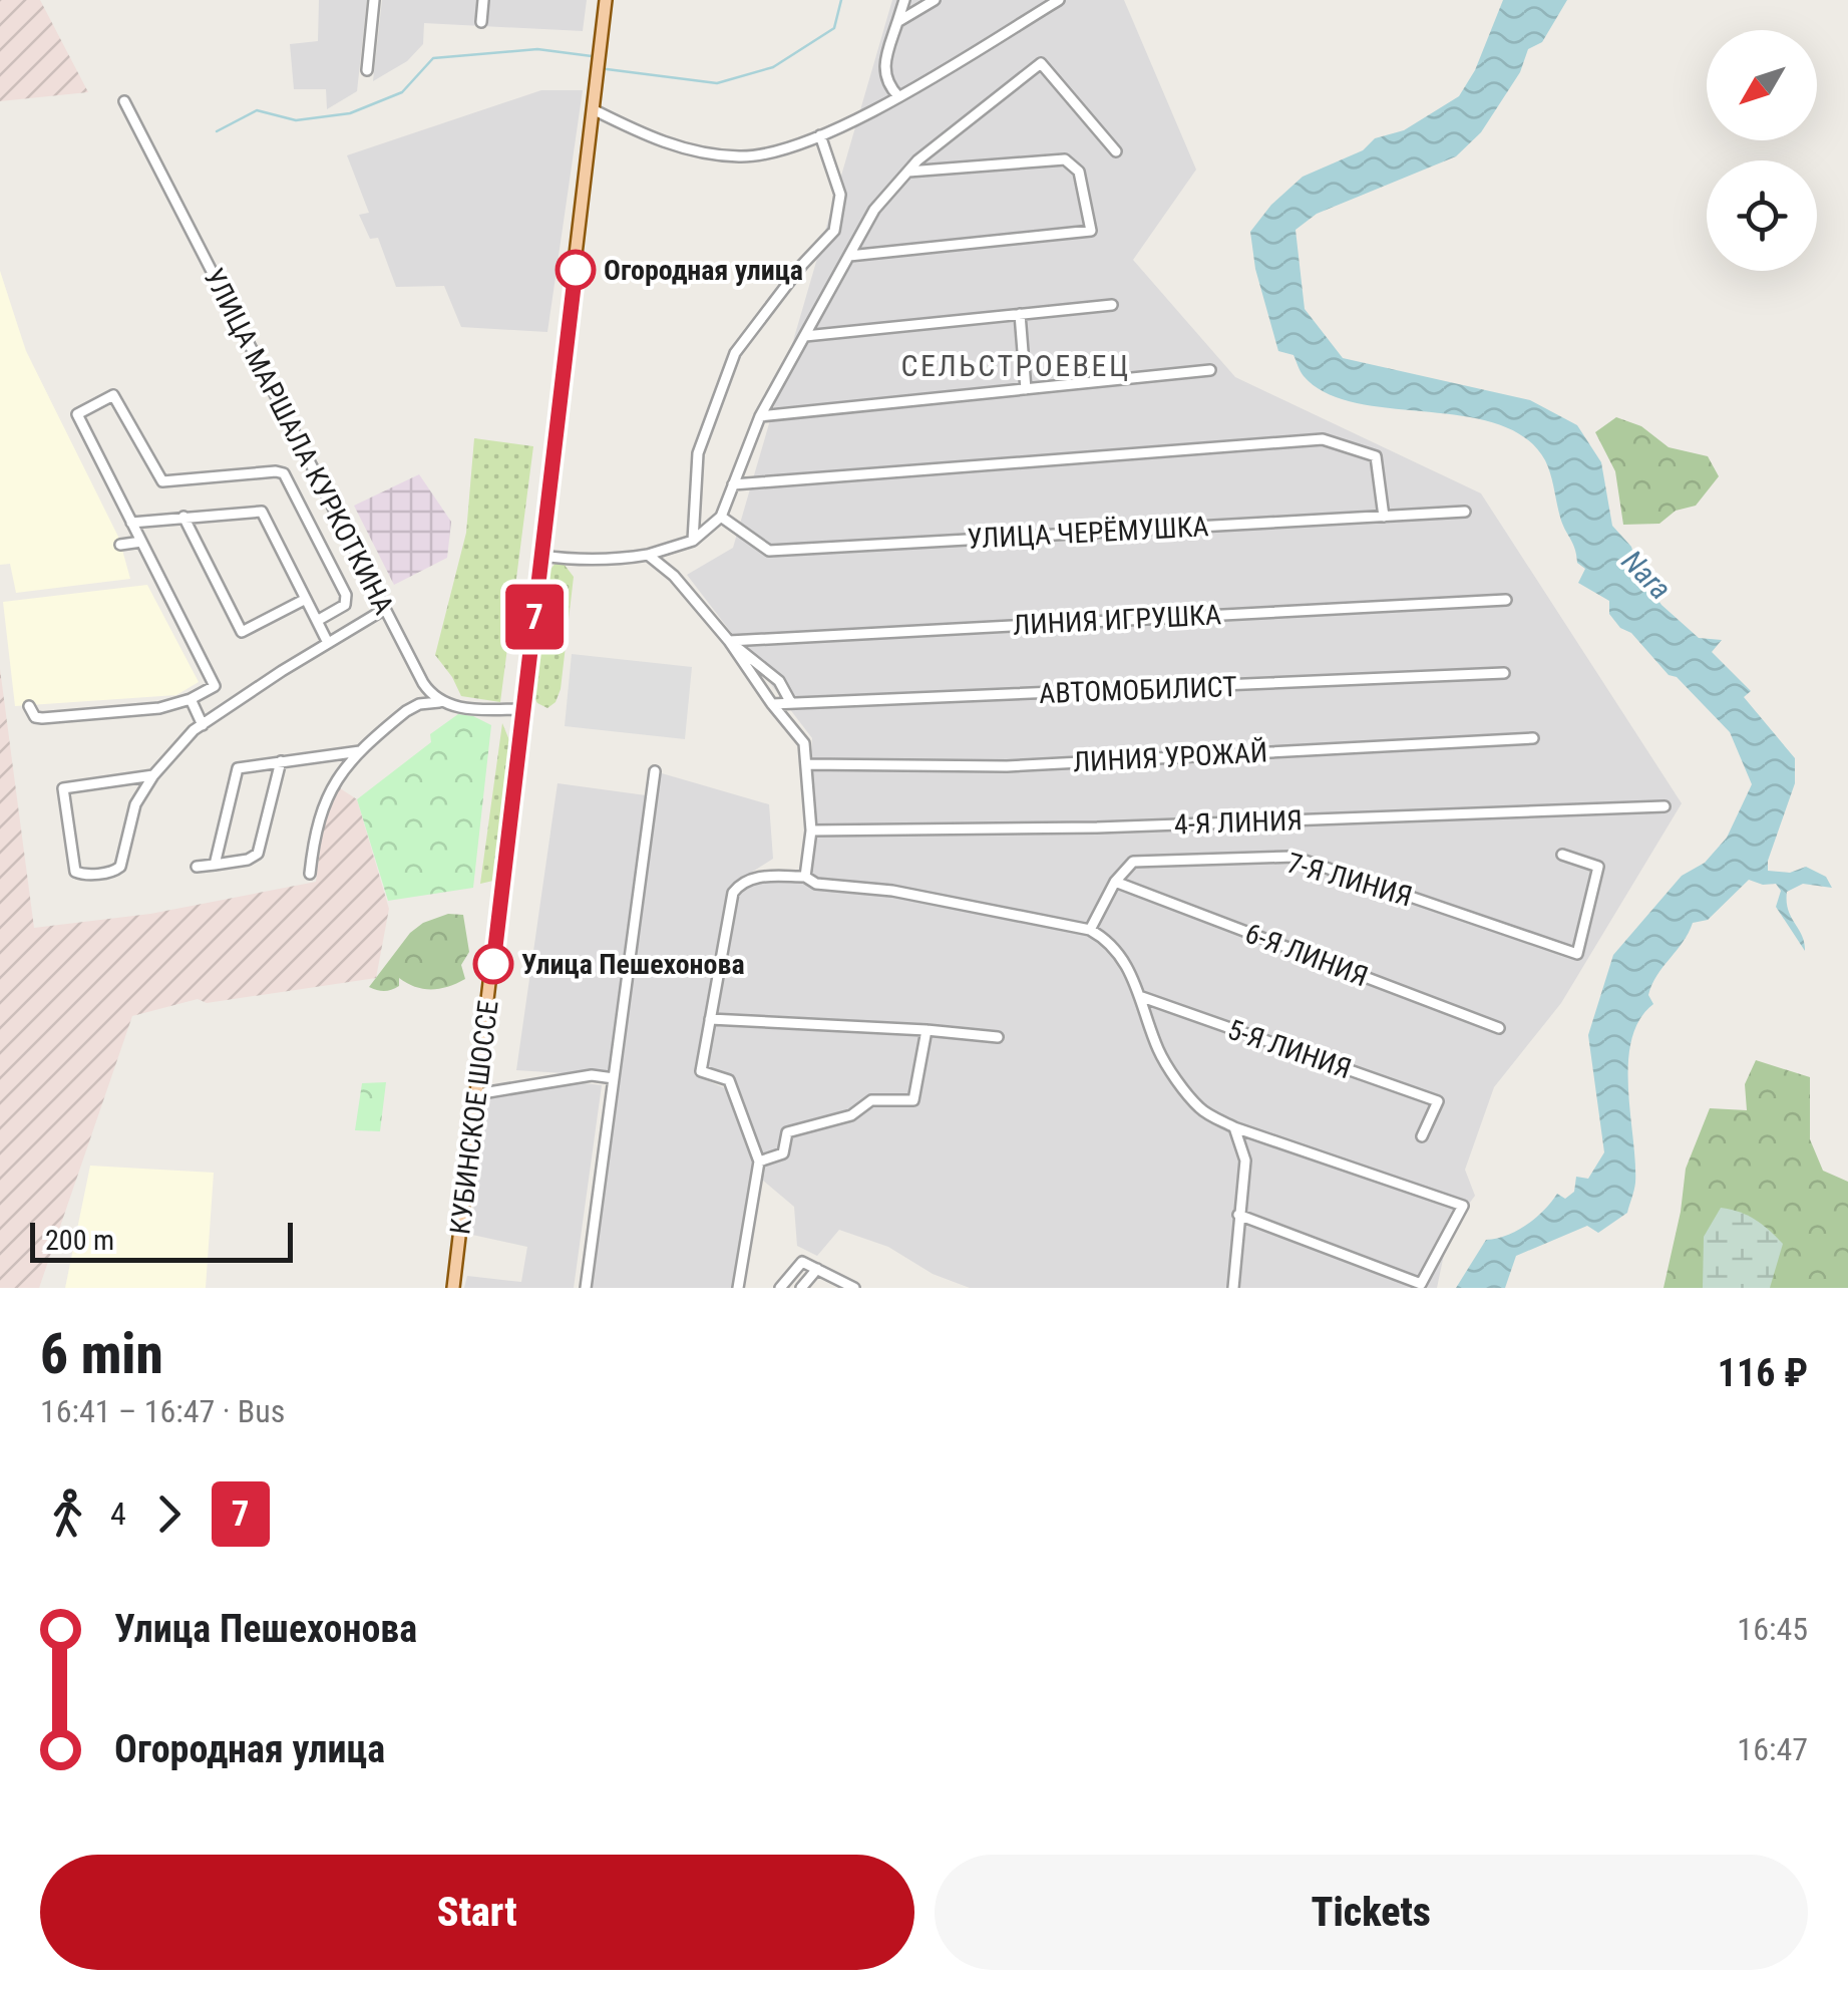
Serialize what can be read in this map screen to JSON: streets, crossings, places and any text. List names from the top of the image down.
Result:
{
  "streets": {
    "main road": ["КУБИНСКОЕ ШОССЕ"],
    "street": [
      "УЛИЦА МАРШАЛА КУРКОТКИНА",
      "УЛИЦА ЧЕРЁМУШКА",
      "ЛИНИЯ ИГРУШКА",
      "АВТОМОБИЛИСТ",
      "ЛИНИЯ УРОЖАЙ",
      "4-Я ЛИНИЯ",
      "7-Я ЛИНИЯ",
      "6-Я ЛИНИЯ",
      "5-Я ЛИНИЯ"
    ]
  },
  "crossings": [
    ["7-Я ЛИНИЯ", "6-Я ЛИНИЯ"]
  ],
  "districts": ["СЕЛЬСТРОЕВЕЦ"],
  "water": ["Nara"],
  "places": ["Огородная улица", "Улица Пешехонова"],
  "lines": ["bus line 7"],
  "scale_bar": "200 m",
  "north": "bottom left",
  "page": {
    "on_map": "7",
    "scale": "200 m",
    "heading": ["6 min", "16:41 – 16:47 · Bus", "116 ₽"],
    "legs": ["4", "7"],
    "list": [
      {
        "name": "Улица Пешехонова",
        "value": "16:45"
      },
      {
        "name": "Огородная улица",
        "value": "16:47"
      }
    ],
    "buttons": ["Start", "Tickets"]
  }
}
